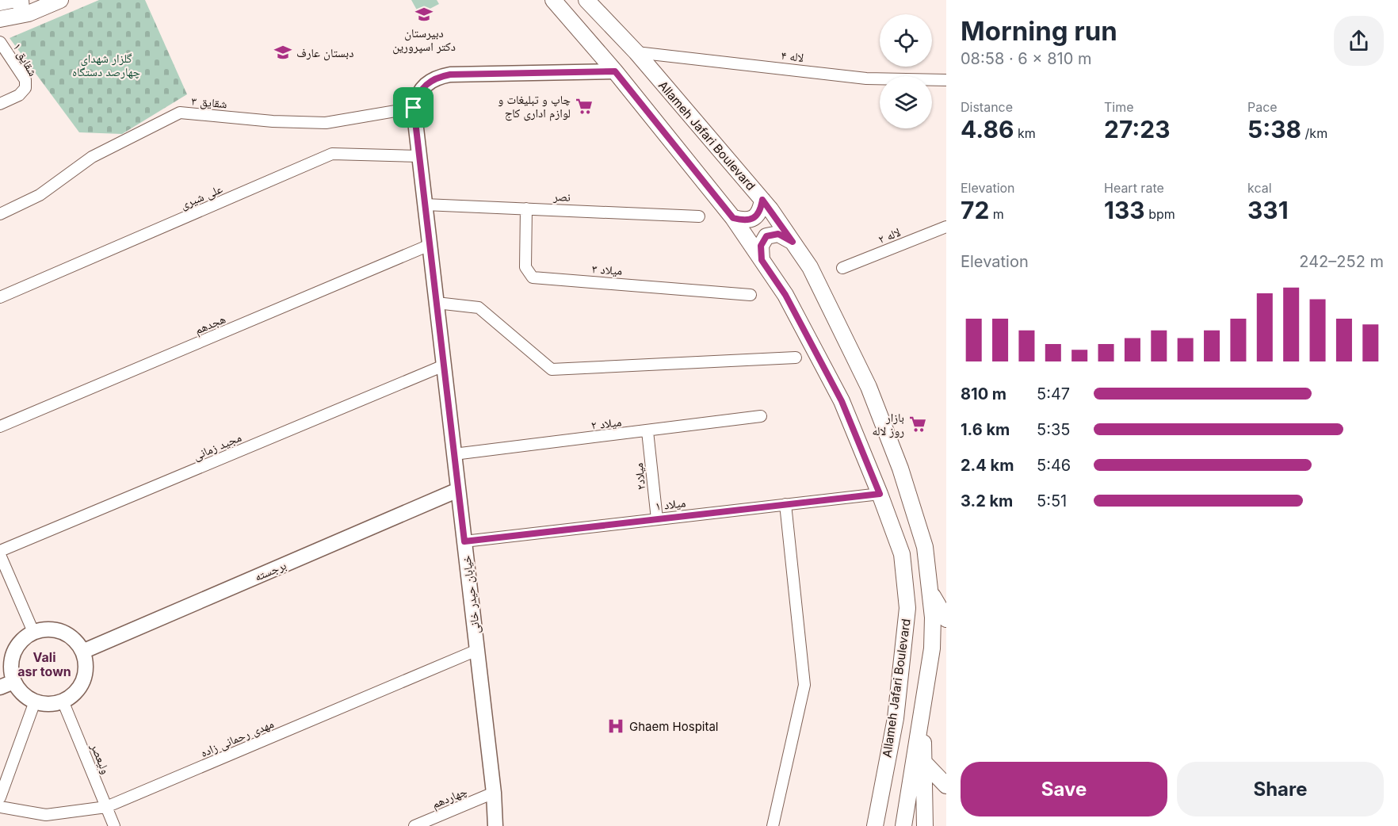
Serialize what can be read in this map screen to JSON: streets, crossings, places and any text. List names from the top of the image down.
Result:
{
  "streets": {
    "main road": ["Allameh Jafari Boulevard"],
    "street": [
      "لاله ۴",
      "شقایق ۱",
      "شقایق ۳",
      "علی شیری",
      "نصر",
      "لاله ۲",
      "میلاد ۳",
      "هجدهم",
      "میلاد ۲",
      "مجید زمانی",
      "میلاد۲",
      "میلاد ۱",
      "برجسته",
      "خیابان حیدر خانی",
      "مهدی رحمانی زاده",
      "ولیعصر",
      "چهاردهم"
    ]
  },
  "crossings": [
    ["لاله ۴", "Allameh Jafari Boulevard"],
    ["شقایق ۳", "خیابان حیدر خانی"],
    ["Allameh Jafari Boulevard", "میلاد ۱"],
    ["علی شیری", "خیابان حیدر خانی"],
    ["نصر", "میلاد ۳"],
    ["نصر", "خیابان حیدر خانی"],
    ["هجدهم", "خیابان حیدر خانی"],
    ["میلاد ۲", "میلاد۲"],
    ["میلاد ۲", "خیابان حیدر خانی"],
    ["مجید زمانی", "خیابان حیدر خانی"],
    ["میلاد۲", "میلاد ۱"],
    ["میلاد ۱", "خیابان حیدر خانی"],
    ["برجسته", "خیابان حیدر خانی"],
    ["برجسته", "ولیعصر"],
    ["خیابان حیدر خانی", "مهدی رحمانی زاده"],
    ["خیابان حیدر خانی", "چهاردهم"],
    ["مهدی رحمانی زاده", "ولیعصر"]
  ],
  "districts": ["Vali asr town"],
  "parks": ["گلزار شهدای چهارصد دستگاه"],
  "places": {
    "school or university": ["دبیرستان دکتر اسپرورین", "دبستان عارف"],
    "supermarket": ["چاپ و تبلیغات و لوازم اداری کاج", "بازار روز لاله"],
    "hospital": ["Ghaem Hospital"]
  },
  "page": {
    "heading": ["Morning run", "08:58 · 6 × 810 m"],
    "stats": [
      ["Distance", "4.86 km"],
      ["Time", "27:23"],
      ["Pace", "5:38 /km"],
      ["Elevation", "72 m"],
      ["Heart rate", "133 bpm"],
      ["kcal", "331"]
    ],
    "chart": ["Elevation", "242–252 m"],
    "list": [
      {
        "name": "810 m",
        "note": "5:47"
      },
      {
        "name": "1.6 km",
        "note": "5:35"
      },
      {
        "name": "2.4 km",
        "note": "5:46"
      },
      {
        "name": "3.2 km",
        "note": "5:51"
      }
    ],
    "buttons": ["Save", "Share"]
  }
}
